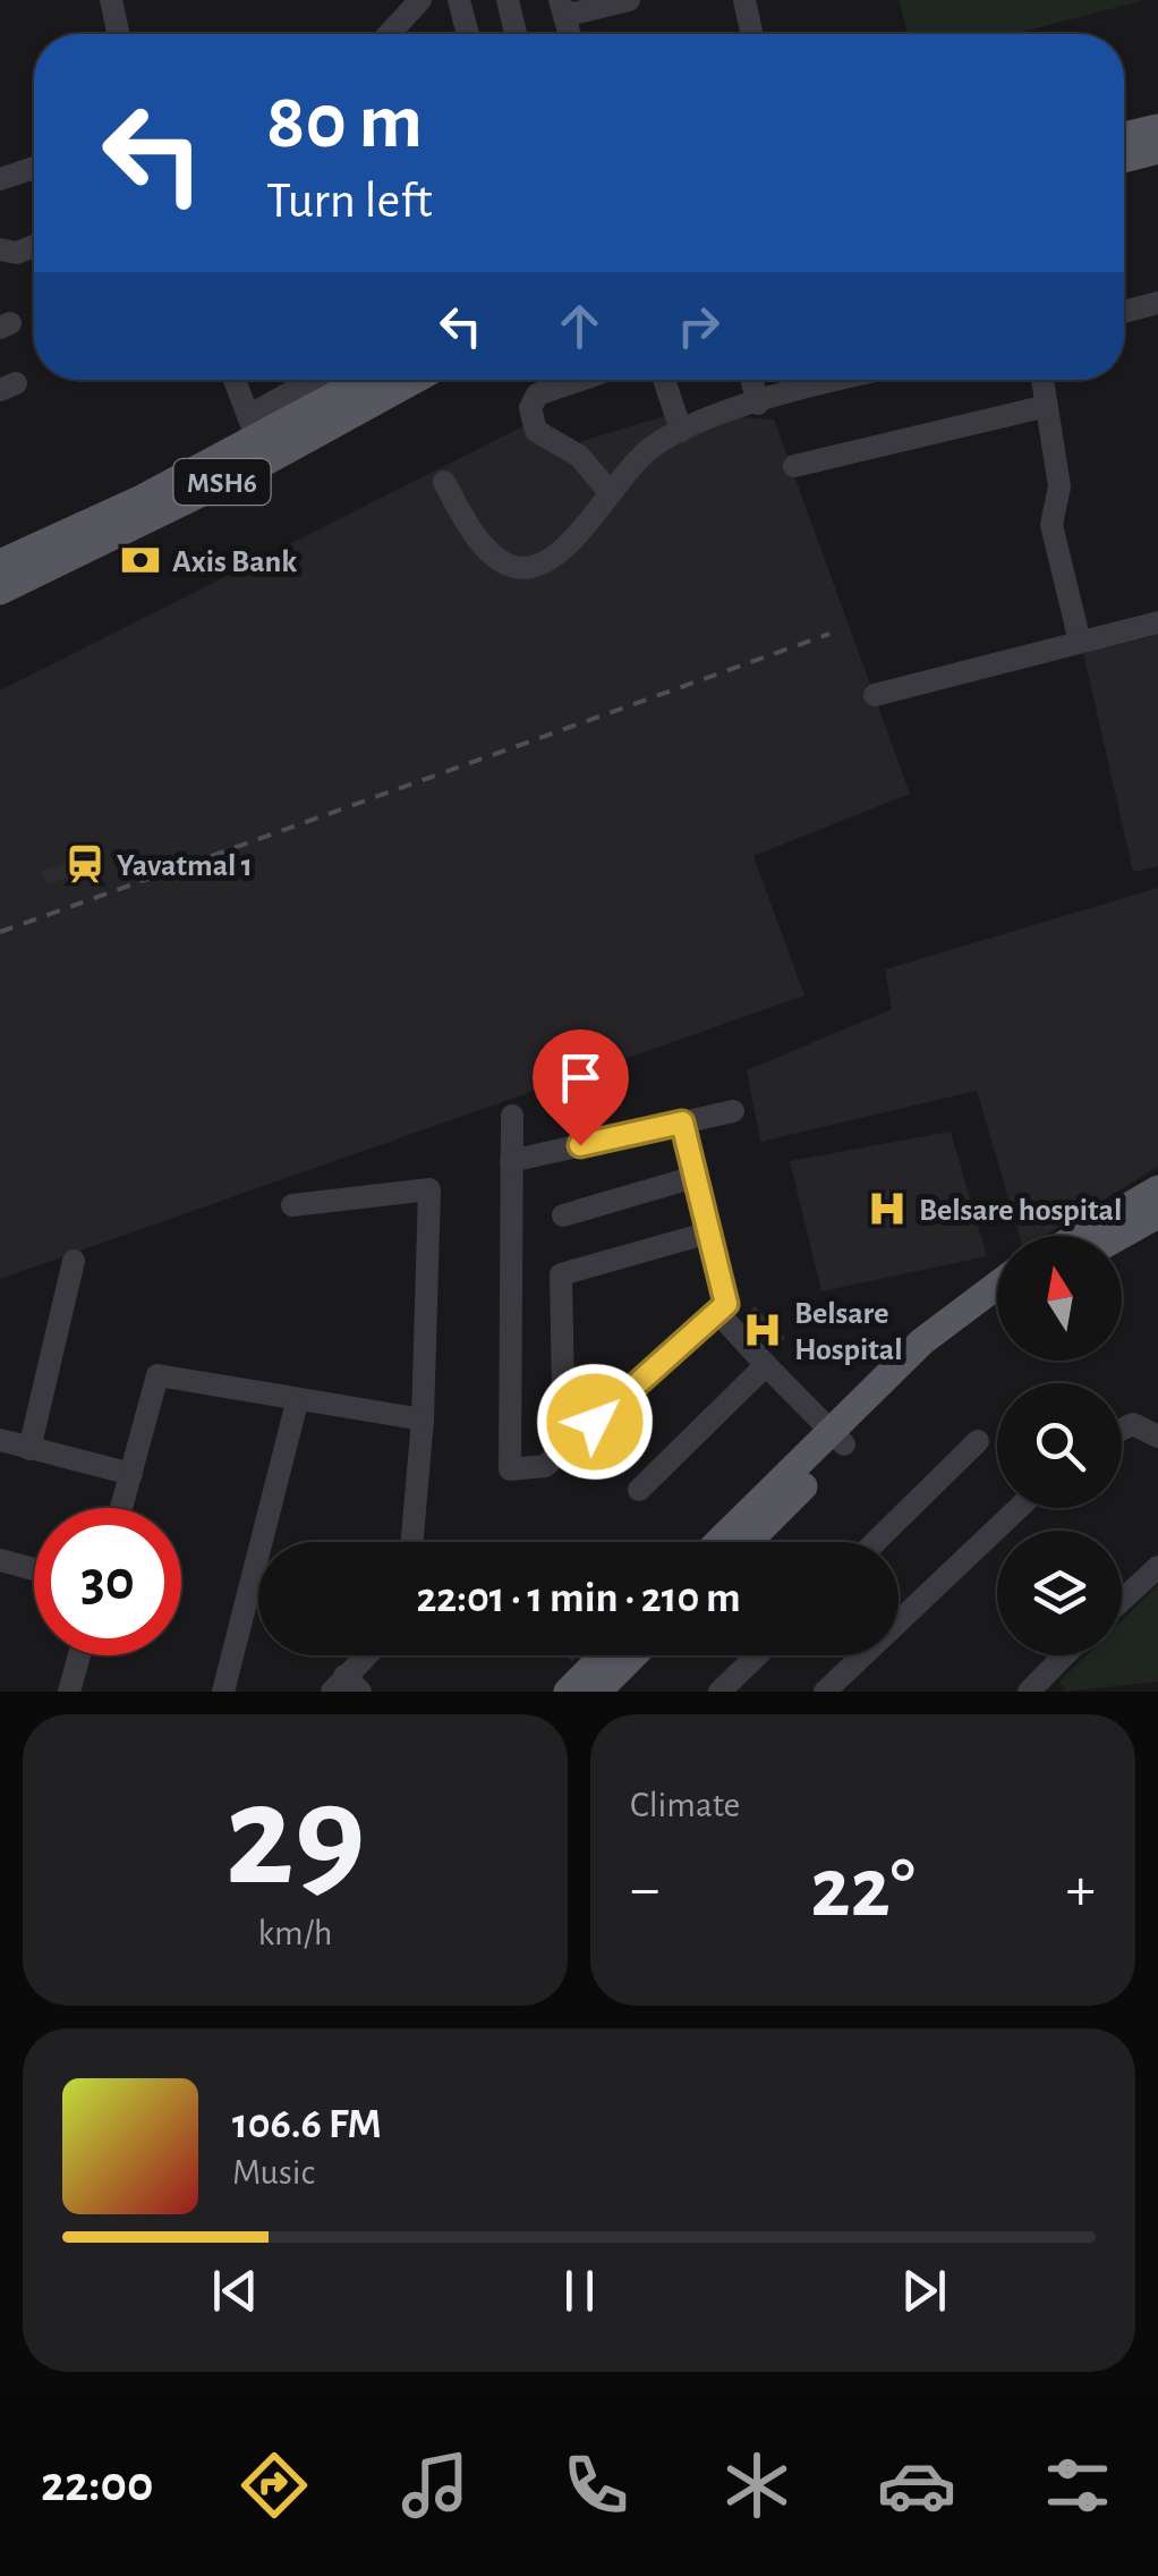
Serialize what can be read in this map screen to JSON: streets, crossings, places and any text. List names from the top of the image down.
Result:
{
  "streets": {
    "main road": ["MSH6"]
  },
  "places": {
    "bank": ["Axis Bank"],
    "station": ["Yavatmal 1"],
    "hospital": ["Belsare hospital", "Belsare Hospital"]
  },
  "north": "top",
  "page": {
    "turn": ["80 m", "Turn left"],
    "limit": "30",
    "trip": "22:01 · 1 min · 210 m",
    "tile": [
      ["29", "km/h"],
      "Climate"
    ],
    "heat": ["−", "22°", "+"],
    "song": ["106.6 FM", "Music"],
    "tabs": "22:00"
  }
}
